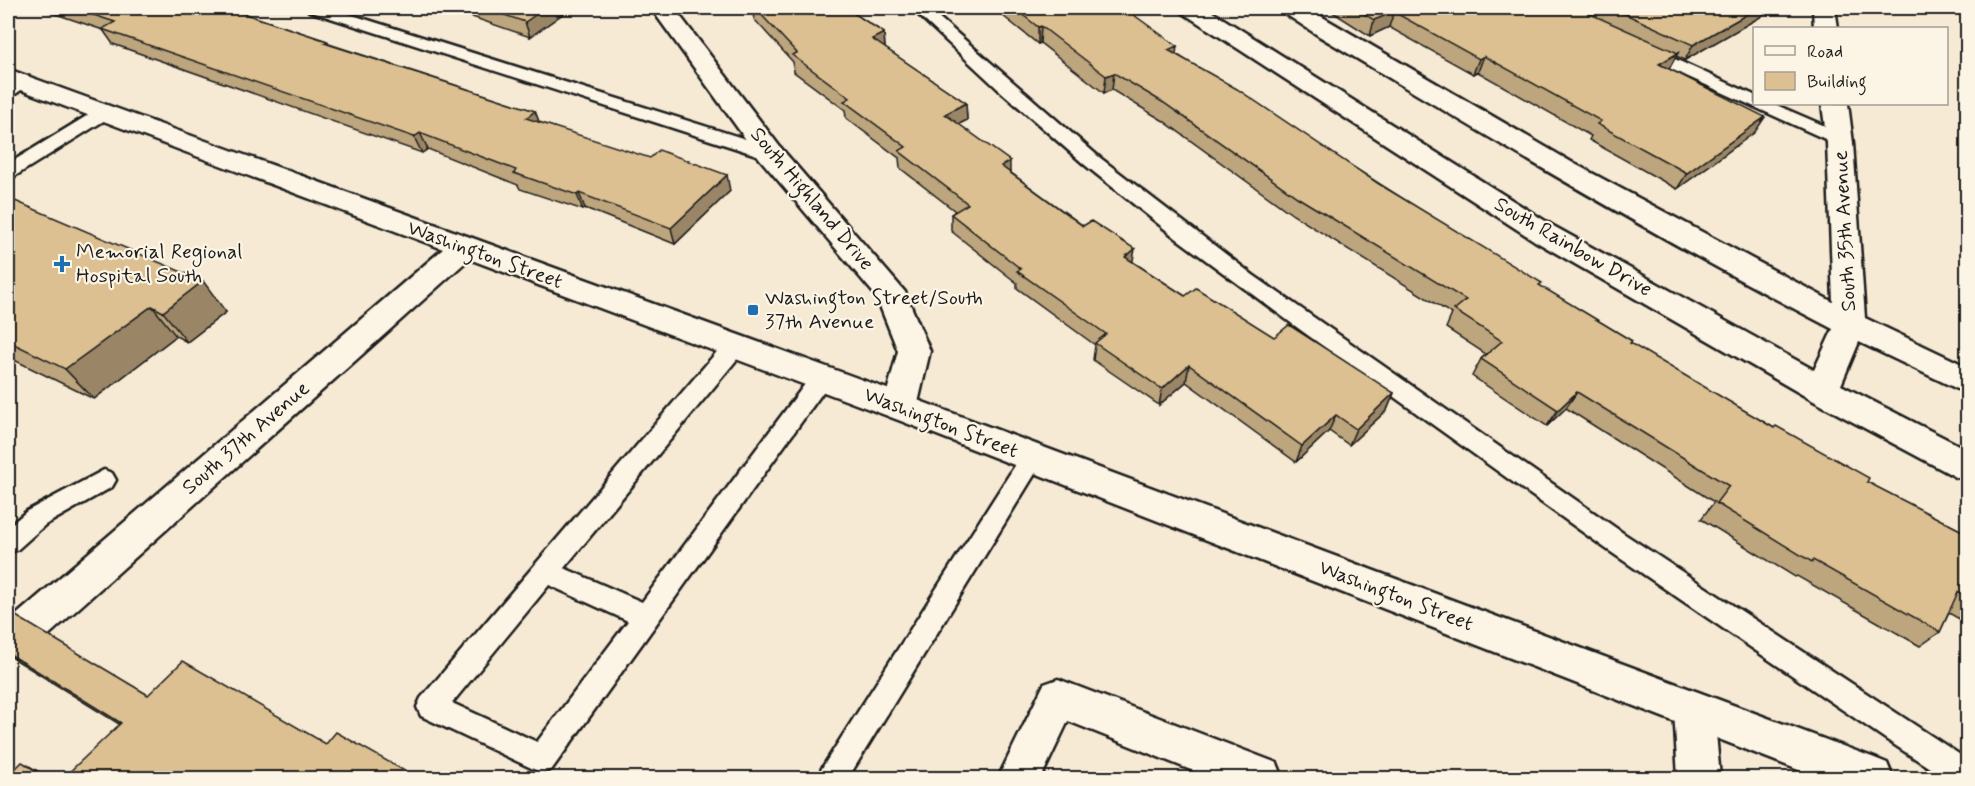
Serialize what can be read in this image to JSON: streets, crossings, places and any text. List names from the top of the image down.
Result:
{
  "streets": {
    "street": [
      "South Highland Drive",
      "South 35th Avenue",
      "South Rainbow Drive",
      "Washington Street",
      "South 37th Avenue"
    ]
  },
  "crossings": [
    ["South Highland Drive", "Washington Street"],
    ["South 35th Avenue", "South Rainbow Drive"],
    ["Washington Street", "South 37th Avenue"]
  ],
  "places": {
    "health": ["Memorial Regional Hospital South"],
    "transit": ["Washington Street/South 37th Avenue"]
  },
  "legend": ["Road", "Building"]
}
